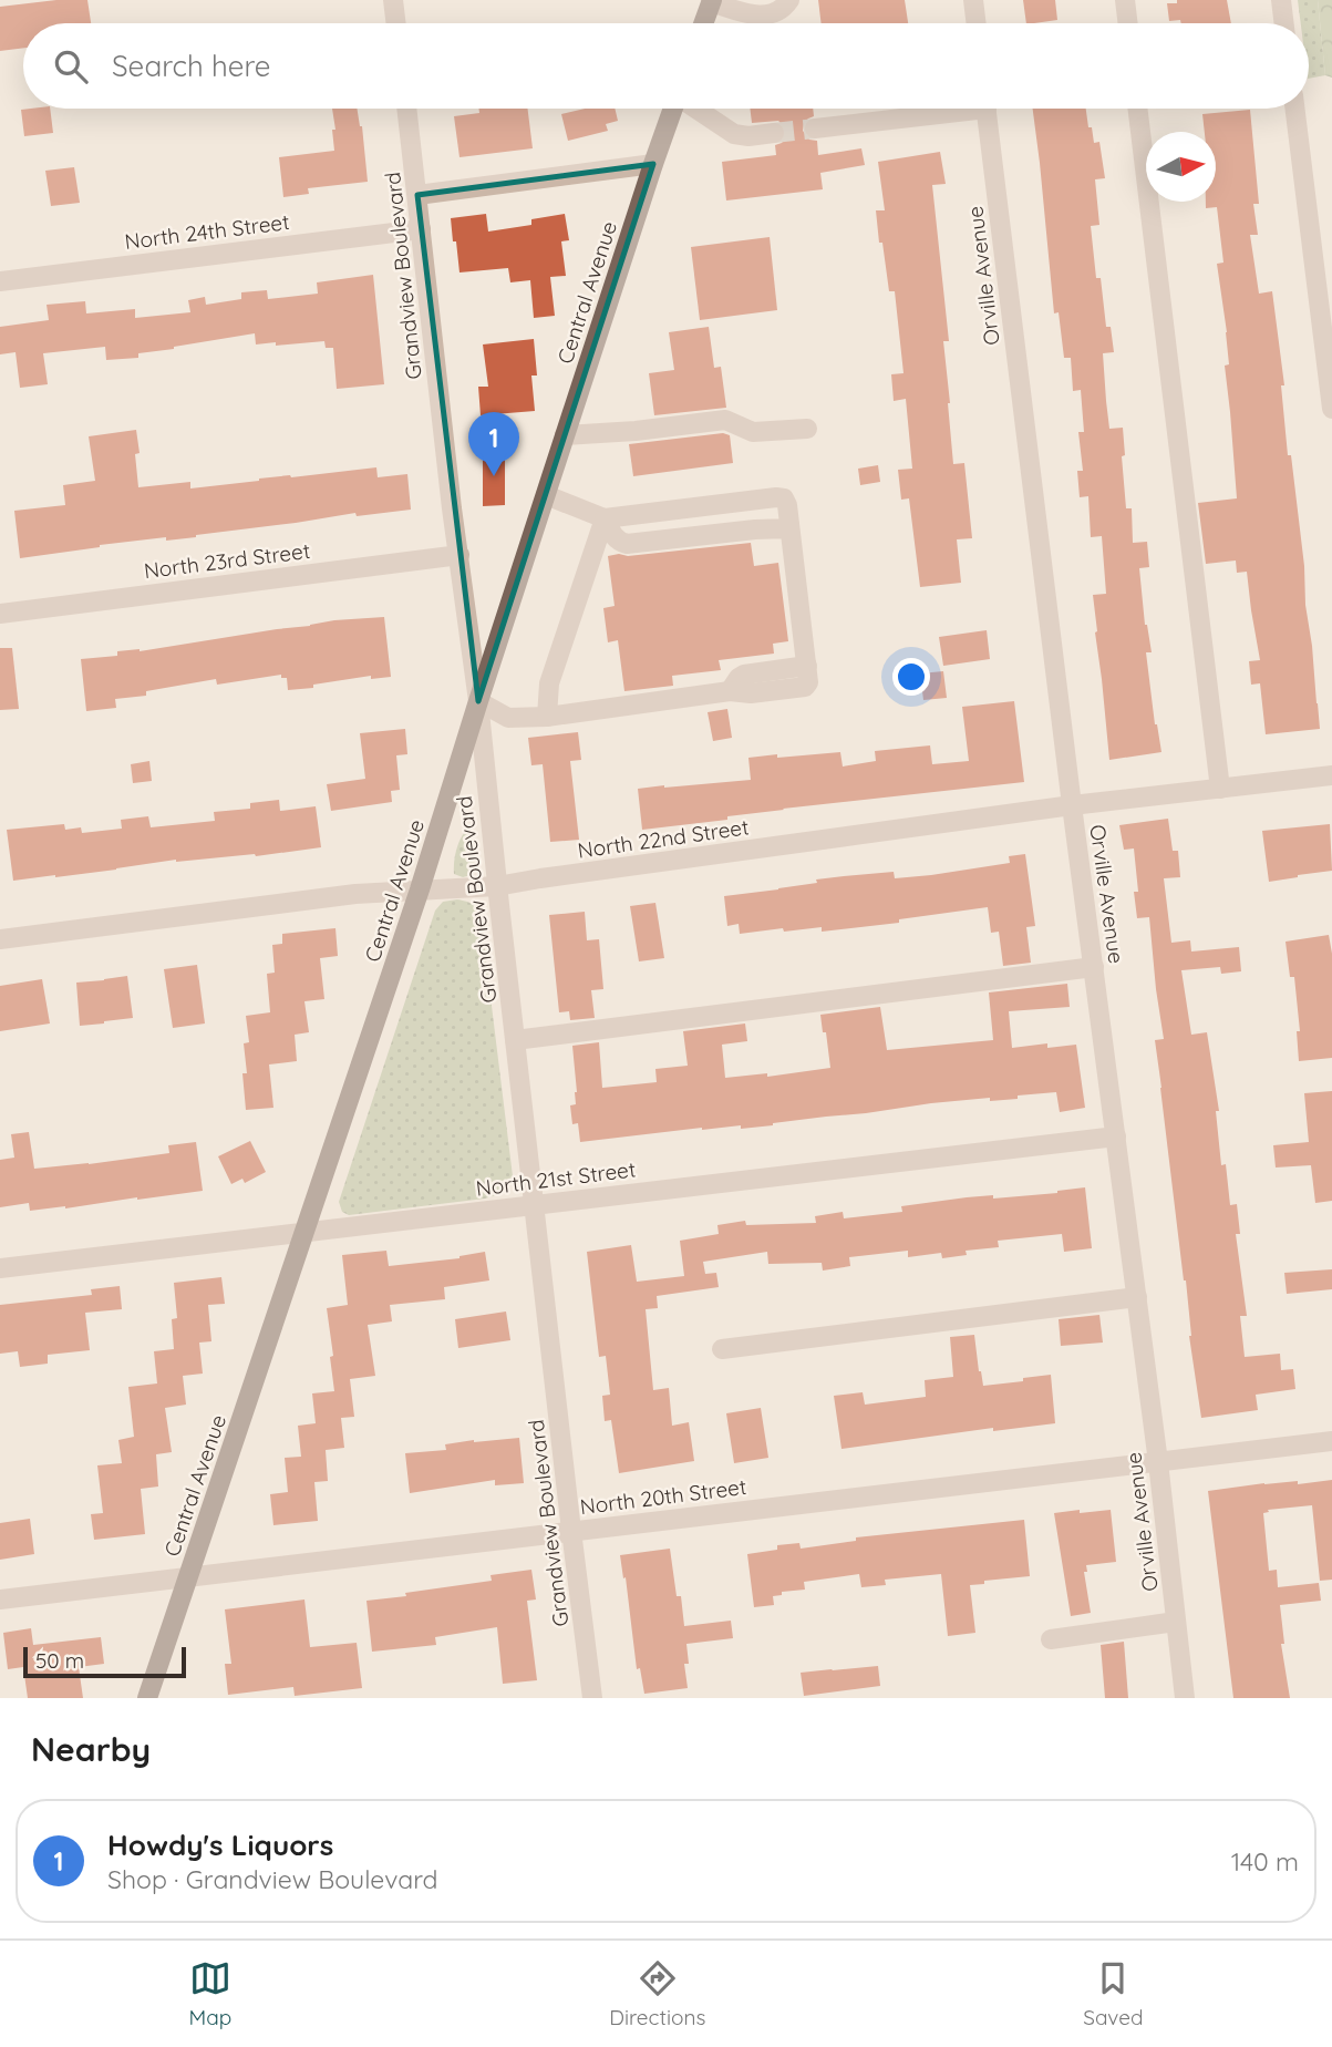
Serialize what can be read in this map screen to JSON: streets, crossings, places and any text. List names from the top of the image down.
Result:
{
  "streets": {
    "main road": ["Central Avenue"],
    "street": [
      "North 24th Street",
      "Grandview Boulevard",
      "Orville Avenue",
      "North 23rd Street",
      "North 22nd Street",
      "North 21st Street",
      "North 20th Street"
    ]
  },
  "crossings": [
    ["North 24th Street", "Grandview Boulevard"],
    ["Grandview Boulevard", "Central Avenue"],
    ["Grandview Boulevard", "North 23rd Street"],
    ["Grandview Boulevard", "North 22nd Street"],
    ["Grandview Boulevard", "North 21st Street"],
    ["Grandview Boulevard", "North 20th Street"],
    ["Orville Avenue", "North 22nd Street"],
    ["Orville Avenue", "North 21st Street"],
    ["Orville Avenue", "North 20th Street"],
    ["Central Avenue", "North 22nd Street"],
    ["Central Avenue", "North 21st Street"],
    ["Central Avenue", "North 20th Street"]
  ],
  "scale_bar": "50 m",
  "north": "right",
  "page": {
    "search": "Search here",
    "pins": "1",
    "scale": "50 m",
    "heading": "Nearby",
    "list": [
      {
        "mark": "1",
        "name": "Howdy's Liquors",
        "note": "Shop · Grandview Boulevard",
        "value": "140 m"
      }
    ],
    "nav": ["Map", "Directions", "Saved"]
  }
}
